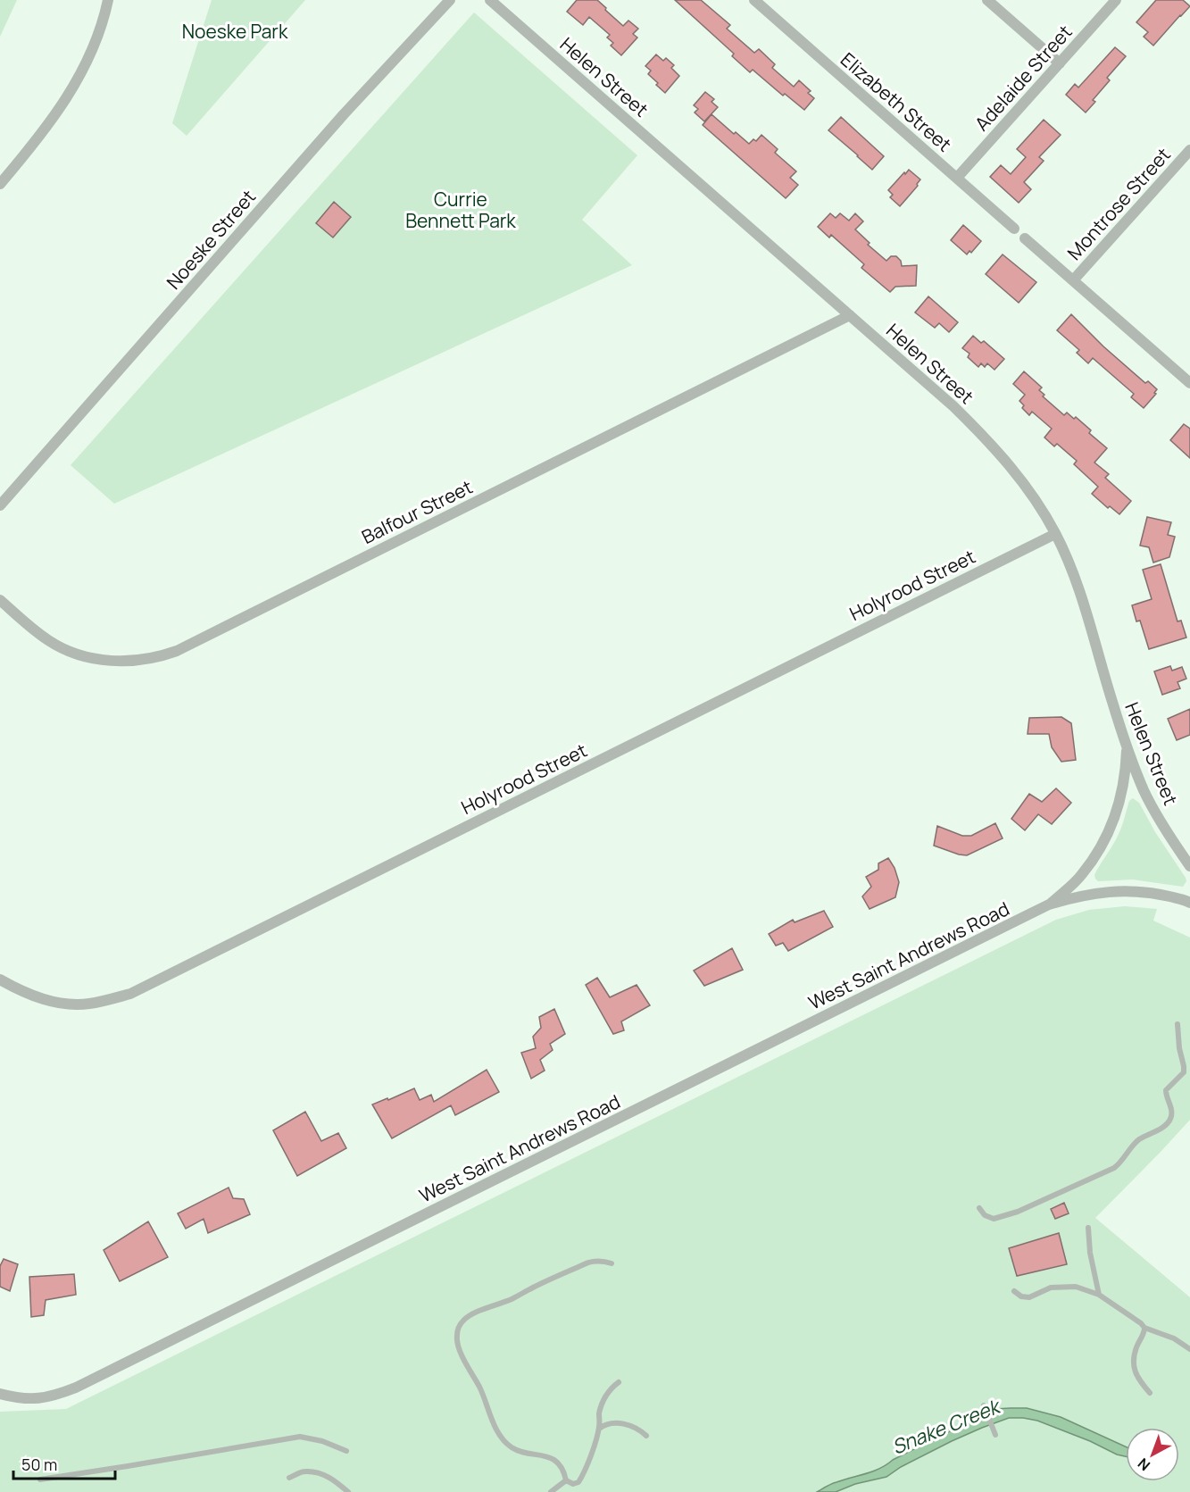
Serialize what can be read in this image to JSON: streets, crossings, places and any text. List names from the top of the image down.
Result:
{
  "streets": {
    "street": [
      "Helen Street",
      "Adelaide Street",
      "Elizabeth Street",
      "Montrose Street",
      "Noeske Street",
      "Balfour Street",
      "Holyrood Street",
      "West Saint Andrews Road"
    ]
  },
  "crossings": [
    ["Helen Street", "Balfour Street"],
    ["Helen Street", "Holyrood Street"],
    ["Helen Street", "West Saint Andrews Road"],
    ["Adelaide Street", "Elizabeth Street"]
  ],
  "water": ["Snake Creek"],
  "parks": ["Noeske Park", "Currie Bennett Park"],
  "scale_bar": "50 m",
  "north": "bottom left"
}
